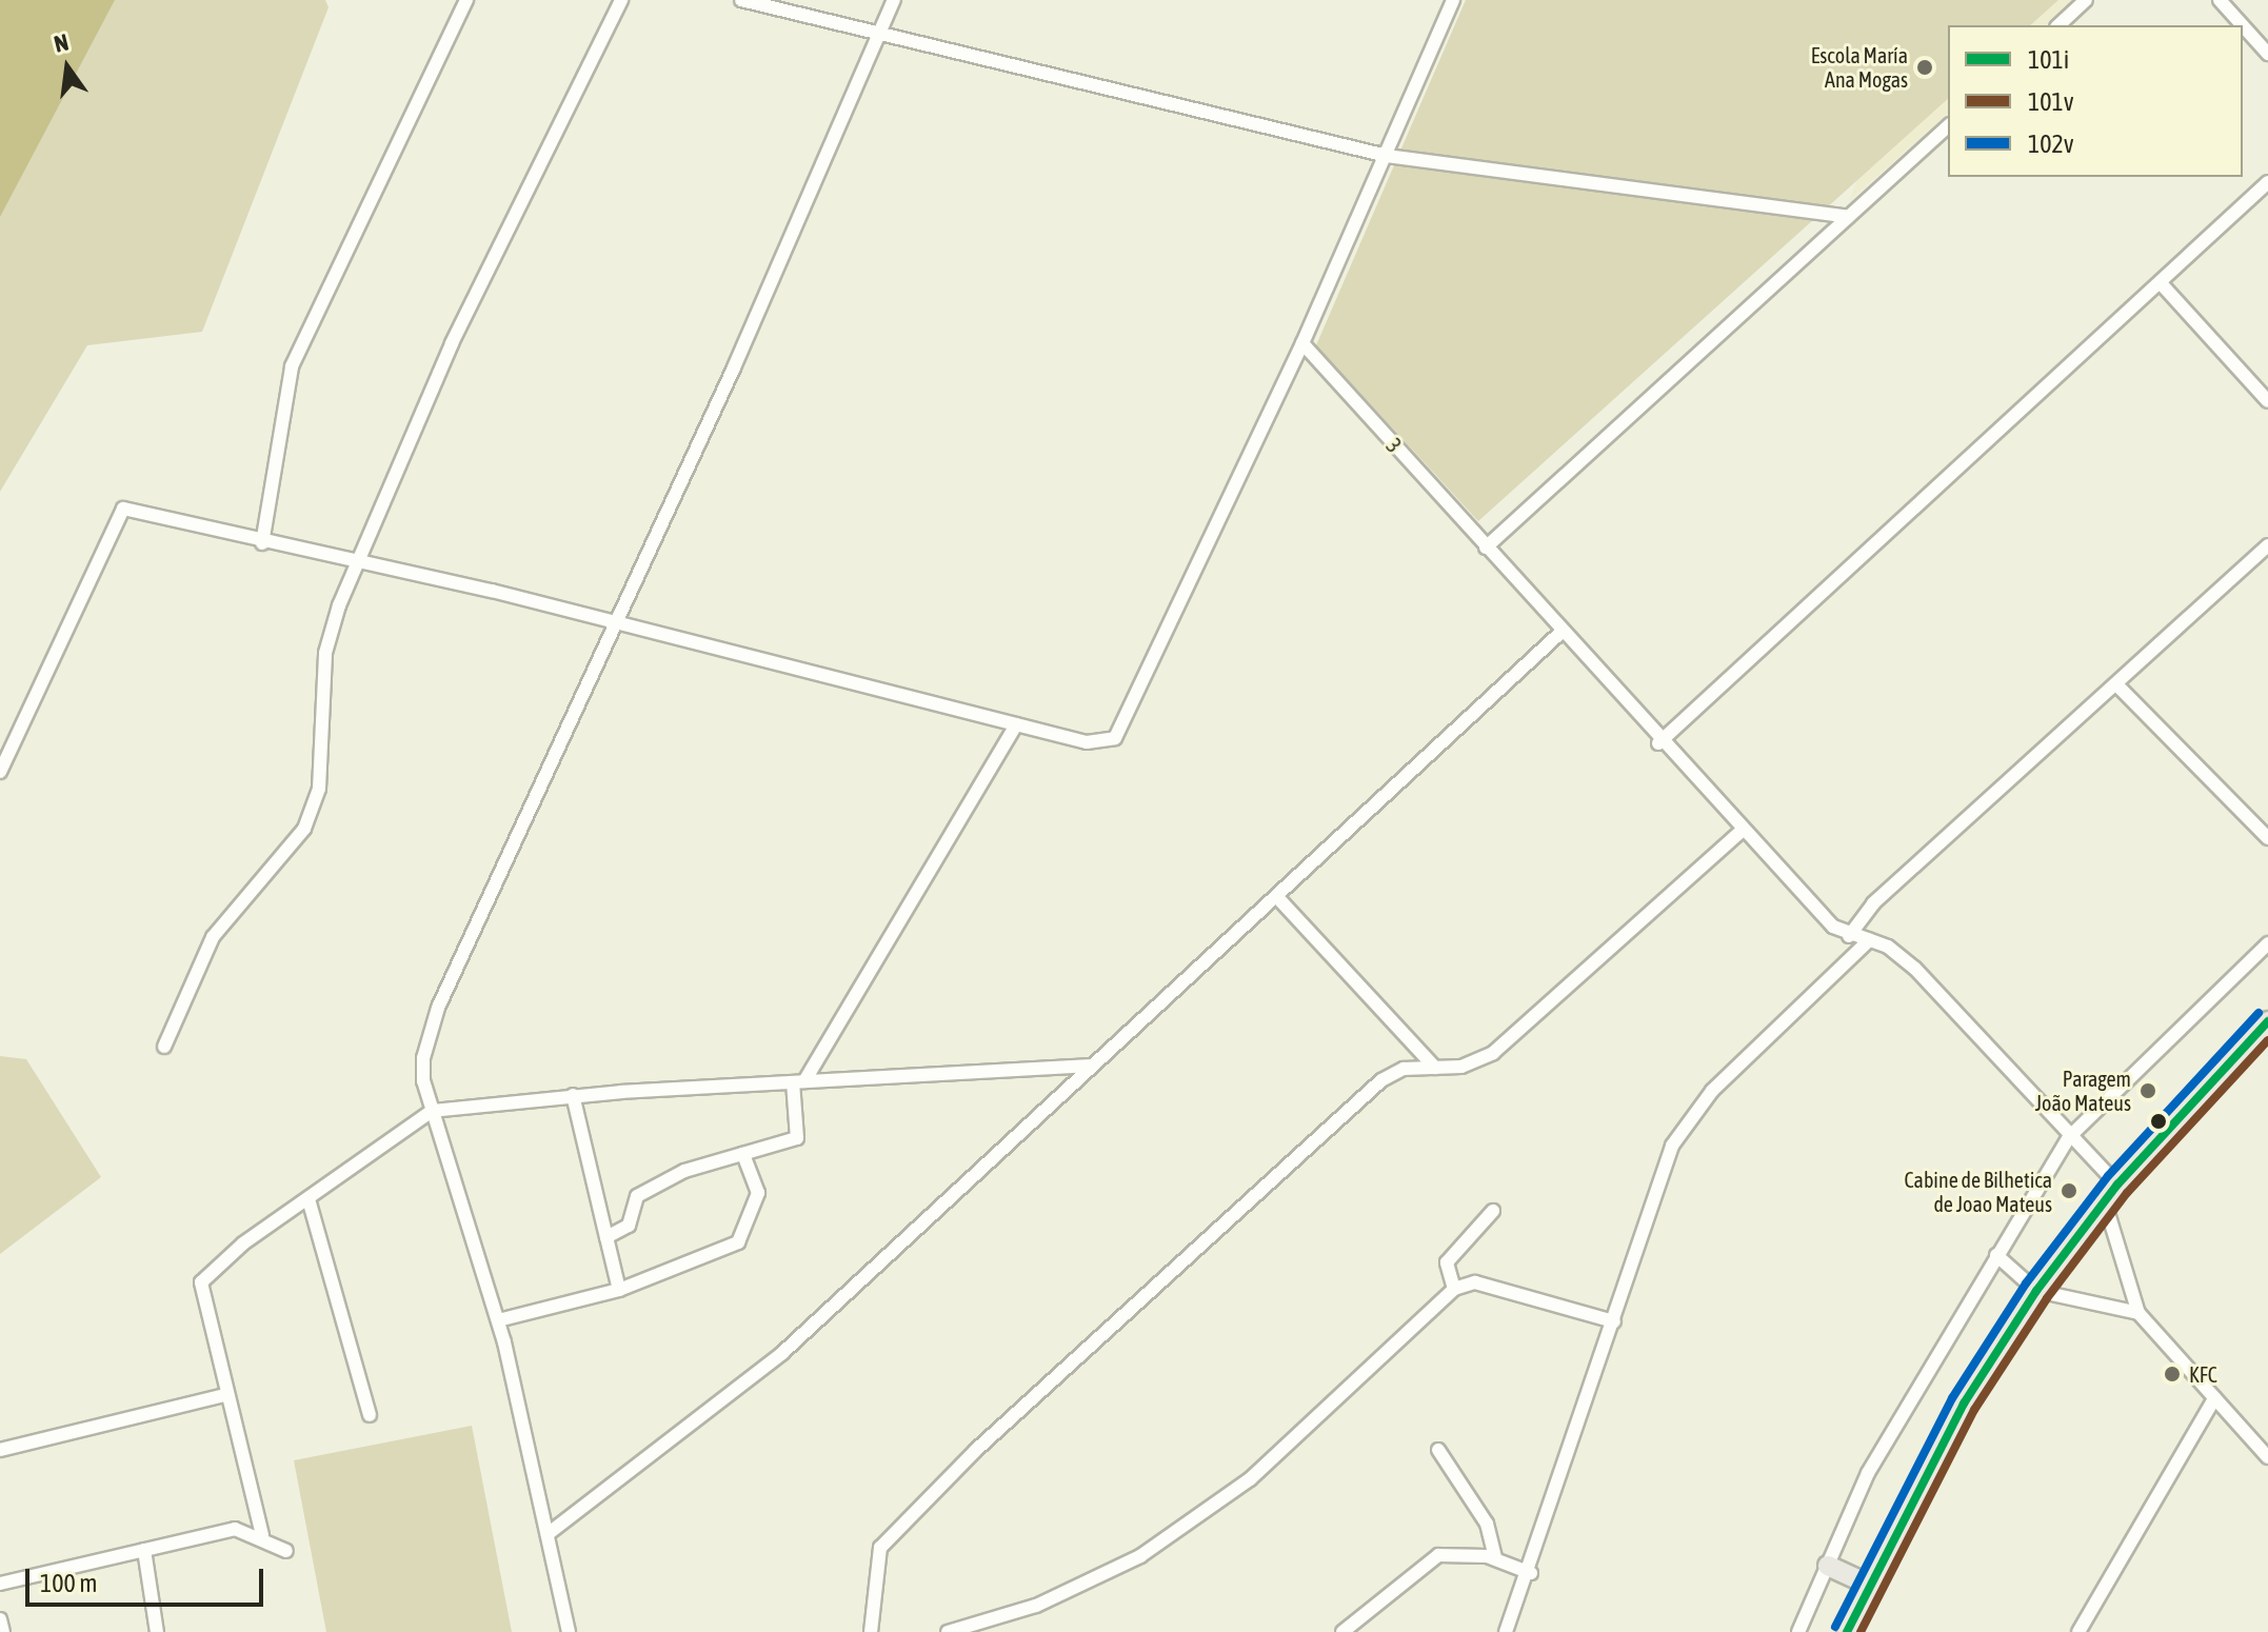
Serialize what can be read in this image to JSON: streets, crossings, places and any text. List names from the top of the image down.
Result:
{
  "streets": {
    "street": ["3"]
  },
  "places": [
    "Escola María Ana Mogas",
    "Paragem João Mateus",
    "Cabine de Bilhetica de Joao Mateus",
    "KFC"
  ],
  "lines": ["transit line 102v", "transit line 101i", "transit line 101v"],
  "legend": ["101i", "101v", "102v"],
  "scale_bar": "100 m",
  "north": "top"
}
